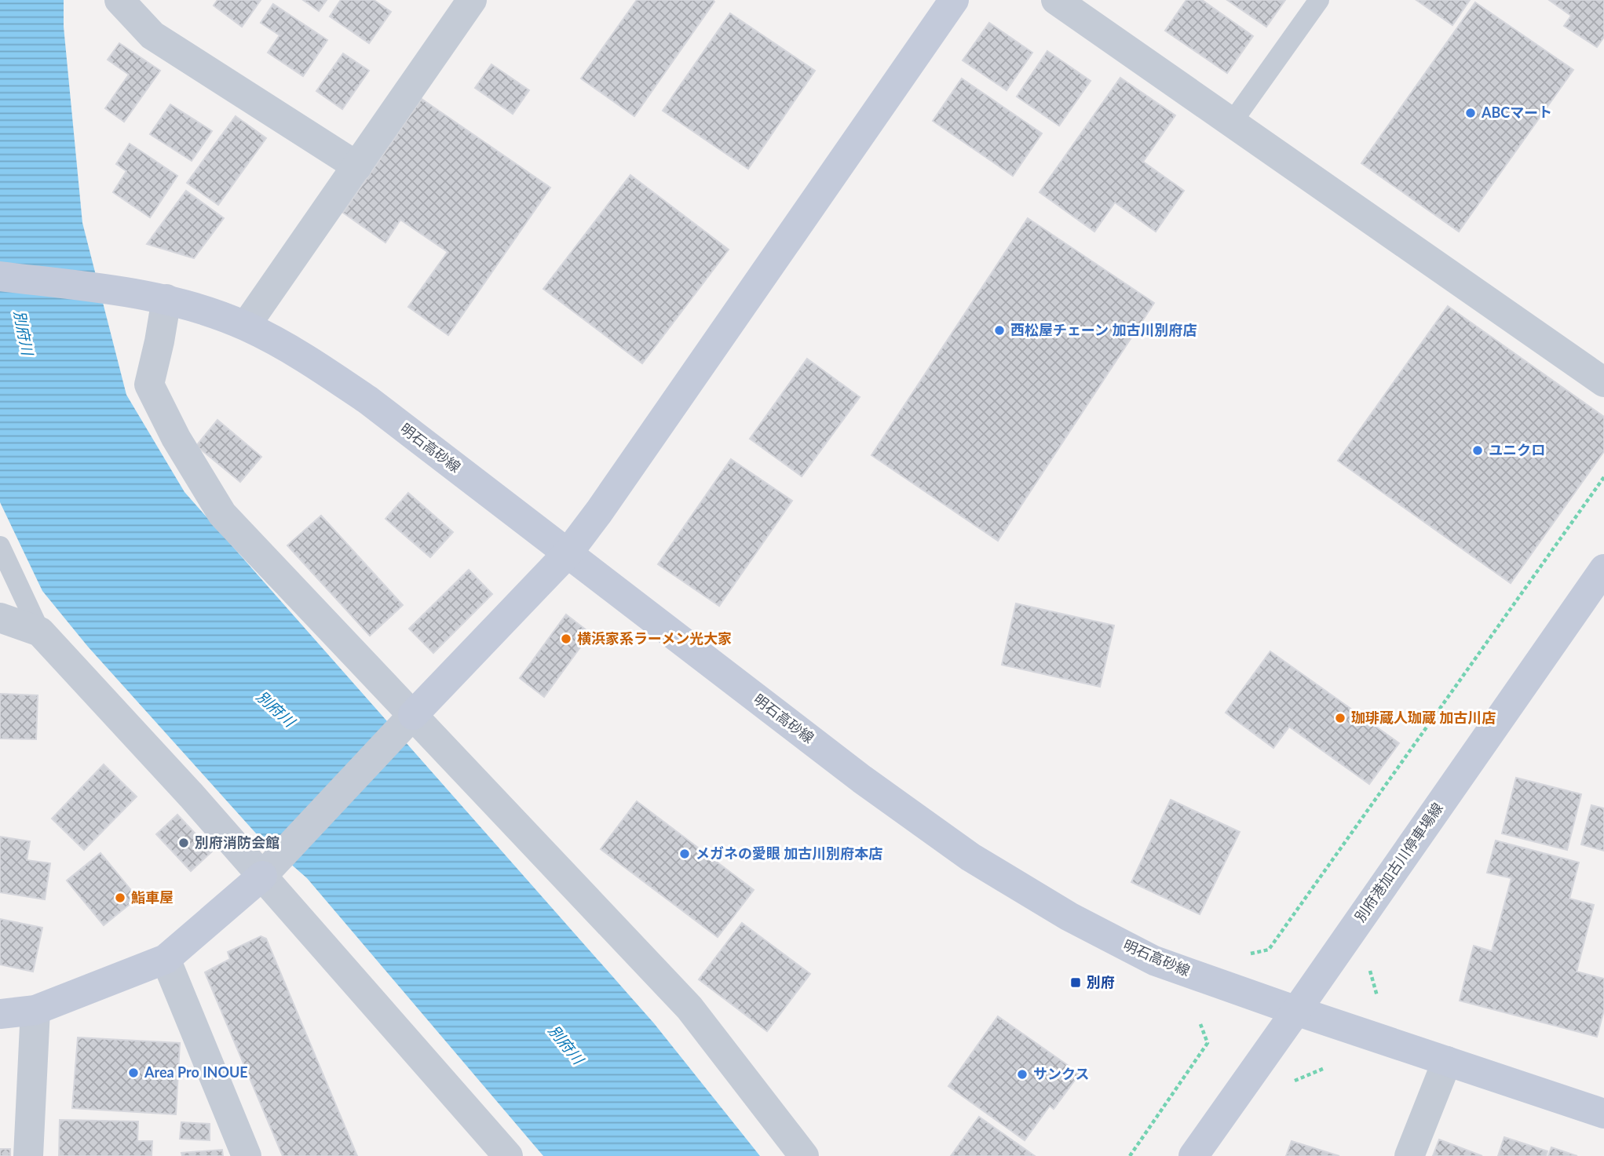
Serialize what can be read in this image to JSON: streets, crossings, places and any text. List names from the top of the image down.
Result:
{
  "streets": {
    "main road": ["明石高砂線", "別府港加古川停車場線"]
  },
  "crossings": [
    ["明石高砂線", "別府港加古川停車場線"]
  ],
  "water": ["別府川"],
  "places": {
    "other": [
      "ABCマート",
      "西松屋チェーン 加古川別府店",
      "ユニクロ",
      "横浜家系ラーメン光大家",
      "珈琲蔵人珈蔵 加古川店",
      "別府消防会館",
      "メガネの愛眼 加古川別府本店",
      "鮨車屋",
      "Area Pro INOUE",
      "サンクス"
    ],
    "transit": ["別府"]
  }
}
